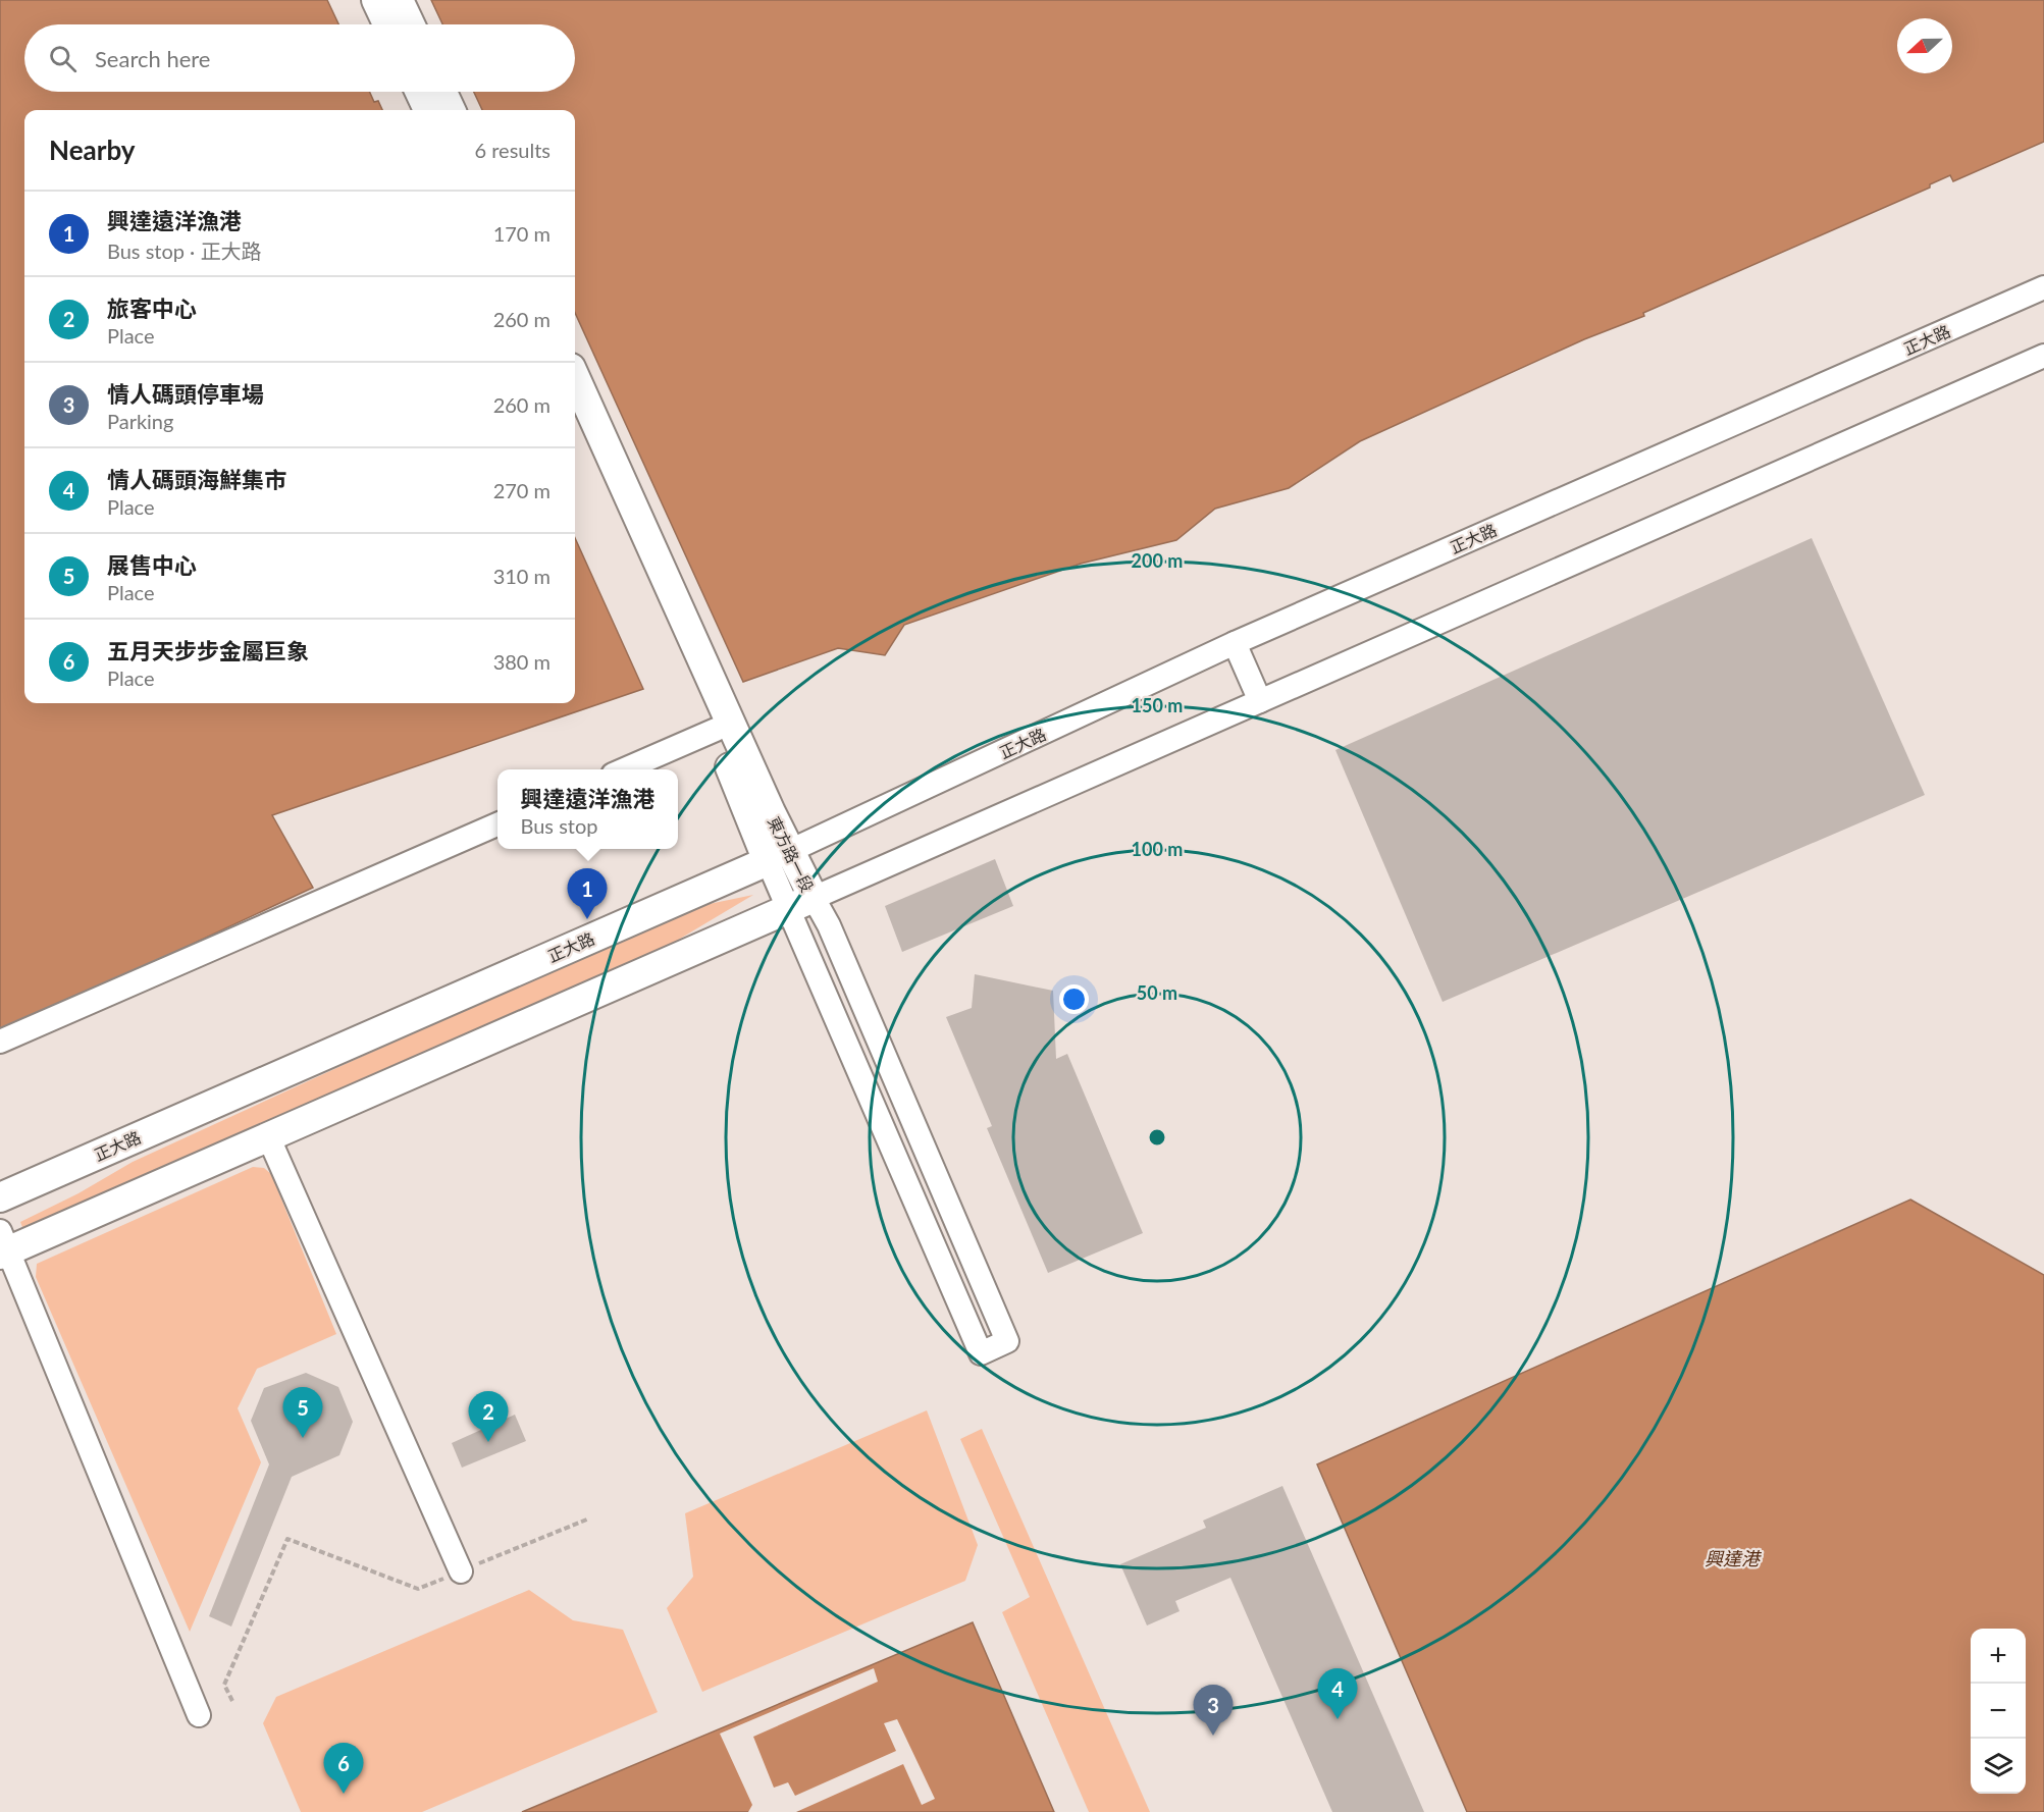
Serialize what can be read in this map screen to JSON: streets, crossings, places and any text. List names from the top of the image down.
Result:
{
  "streets": {
    "main road": ["正大路", "東方路一段"]
  },
  "crossings": [
    ["正大路", "東方路一段"]
  ],
  "water": ["興達港"],
  "north": "left",
  "page": {
    "search": "Search here",
    "heading": ["Nearby", "6 results"],
    "list": [
      {
        "mark": "1",
        "name": "興達遠洋漁港",
        "note": "Bus stop · 正大路",
        "value": "170 m"
      },
      {
        "mark": "2",
        "name": "旅客中心",
        "note": "Place",
        "value": "260 m"
      },
      {
        "mark": "3",
        "name": "情人碼頭停車場",
        "note": "Parking",
        "value": "260 m"
      },
      {
        "mark": "4",
        "name": "情人碼頭海鮮集市",
        "note": "Place",
        "value": "270 m"
      },
      {
        "mark": "5",
        "name": "展售中心",
        "note": "Place",
        "value": "310 m"
      },
      {
        "mark": "6",
        "name": "五月天步步金屬巨象",
        "note": "Place",
        "value": "380 m"
      }
    ],
    "popup": ["興達遠洋漁港", "Bus stop"],
    "pins": [
      "1",
      "5",
      "2",
      "4",
      "3",
      "6"
    ],
    "map_buttons": ["+", "−"]
  },
  "rings": [
    "200 m",
    "150 m",
    "100 m",
    "50 m"
  ]
}
